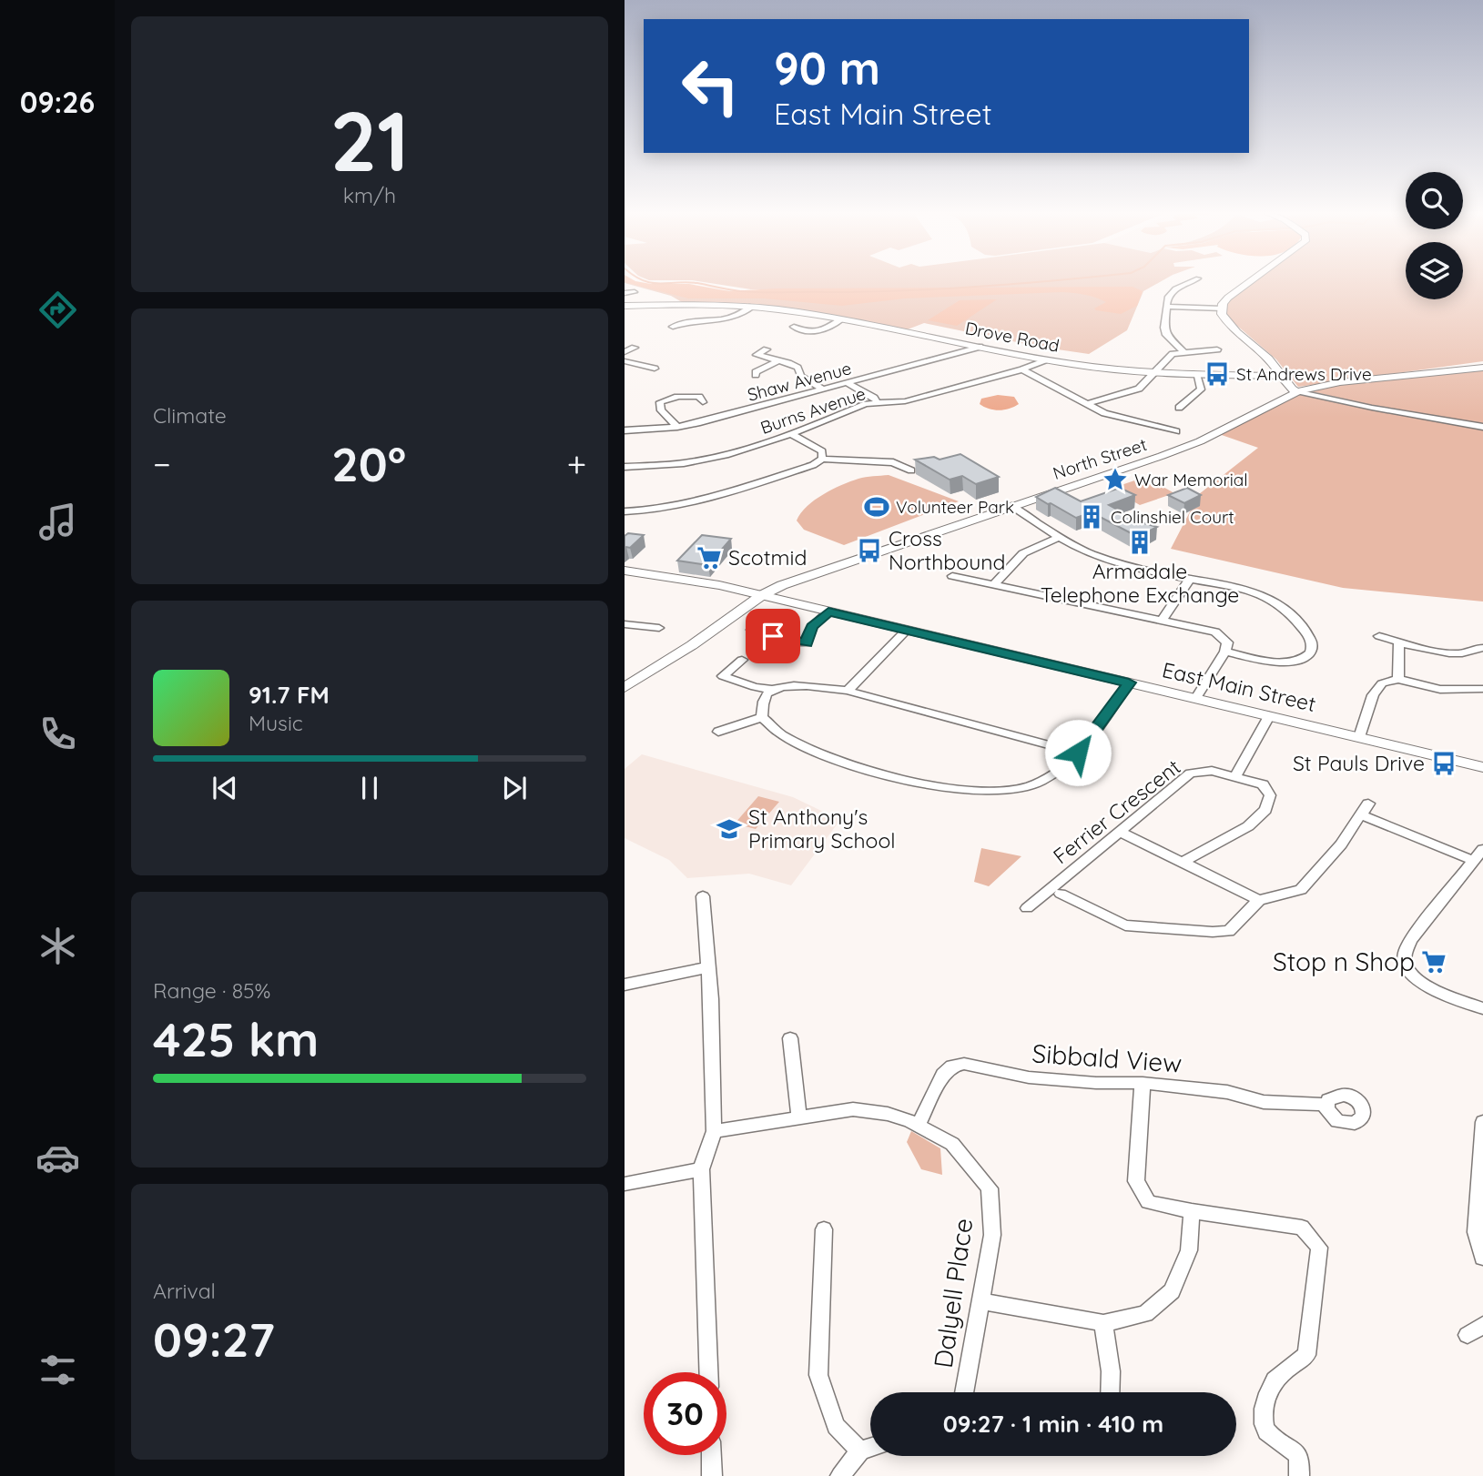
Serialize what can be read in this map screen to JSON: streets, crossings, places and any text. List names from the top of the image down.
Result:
{
  "streets": {
    "main road": ["East Main Street"],
    "street": [
      "Drove Road",
      "Shaw Avenue",
      "Burns Avenue",
      "North Street",
      "Ferrier Crescent",
      "Sibbald View",
      "Dalyell Place"
    ]
  },
  "crossings": [
    ["Drove Road", "Shaw Avenue"],
    ["Drove Road", "Burns Avenue"],
    ["North Street", "East Main Street"],
    ["Sibbald View", "Dalyell Place"]
  ],
  "places": {
    "bus stop": ["St Andrews Drive", "Cross Northbound", "St Pauls Drive"],
    "place": ["War Memorial"],
    "sports": ["Volunteer Park"],
    "building": ["Colinshiel Court", "Armadale Telephone Exchange"],
    "supermarket": ["Scotmid", "Stop n Shop"],
    "school or university": ["St Anthony's Primary School"]
  },
  "page": {
    "tabs": "09:26",
    "tile": [
      ["21", "km/h"],
      "Climate",
      ["Range · 85%", "425 km"],
      ["Arrival", "09:27"]
    ],
    "turn": ["90 m", "East Main Street"],
    "heat": ["−", "20°", "+"],
    "song": ["91.7 FM", "Music"],
    "limit": "30",
    "trip": "09:27 · 1 min · 410 m"
  }
}
